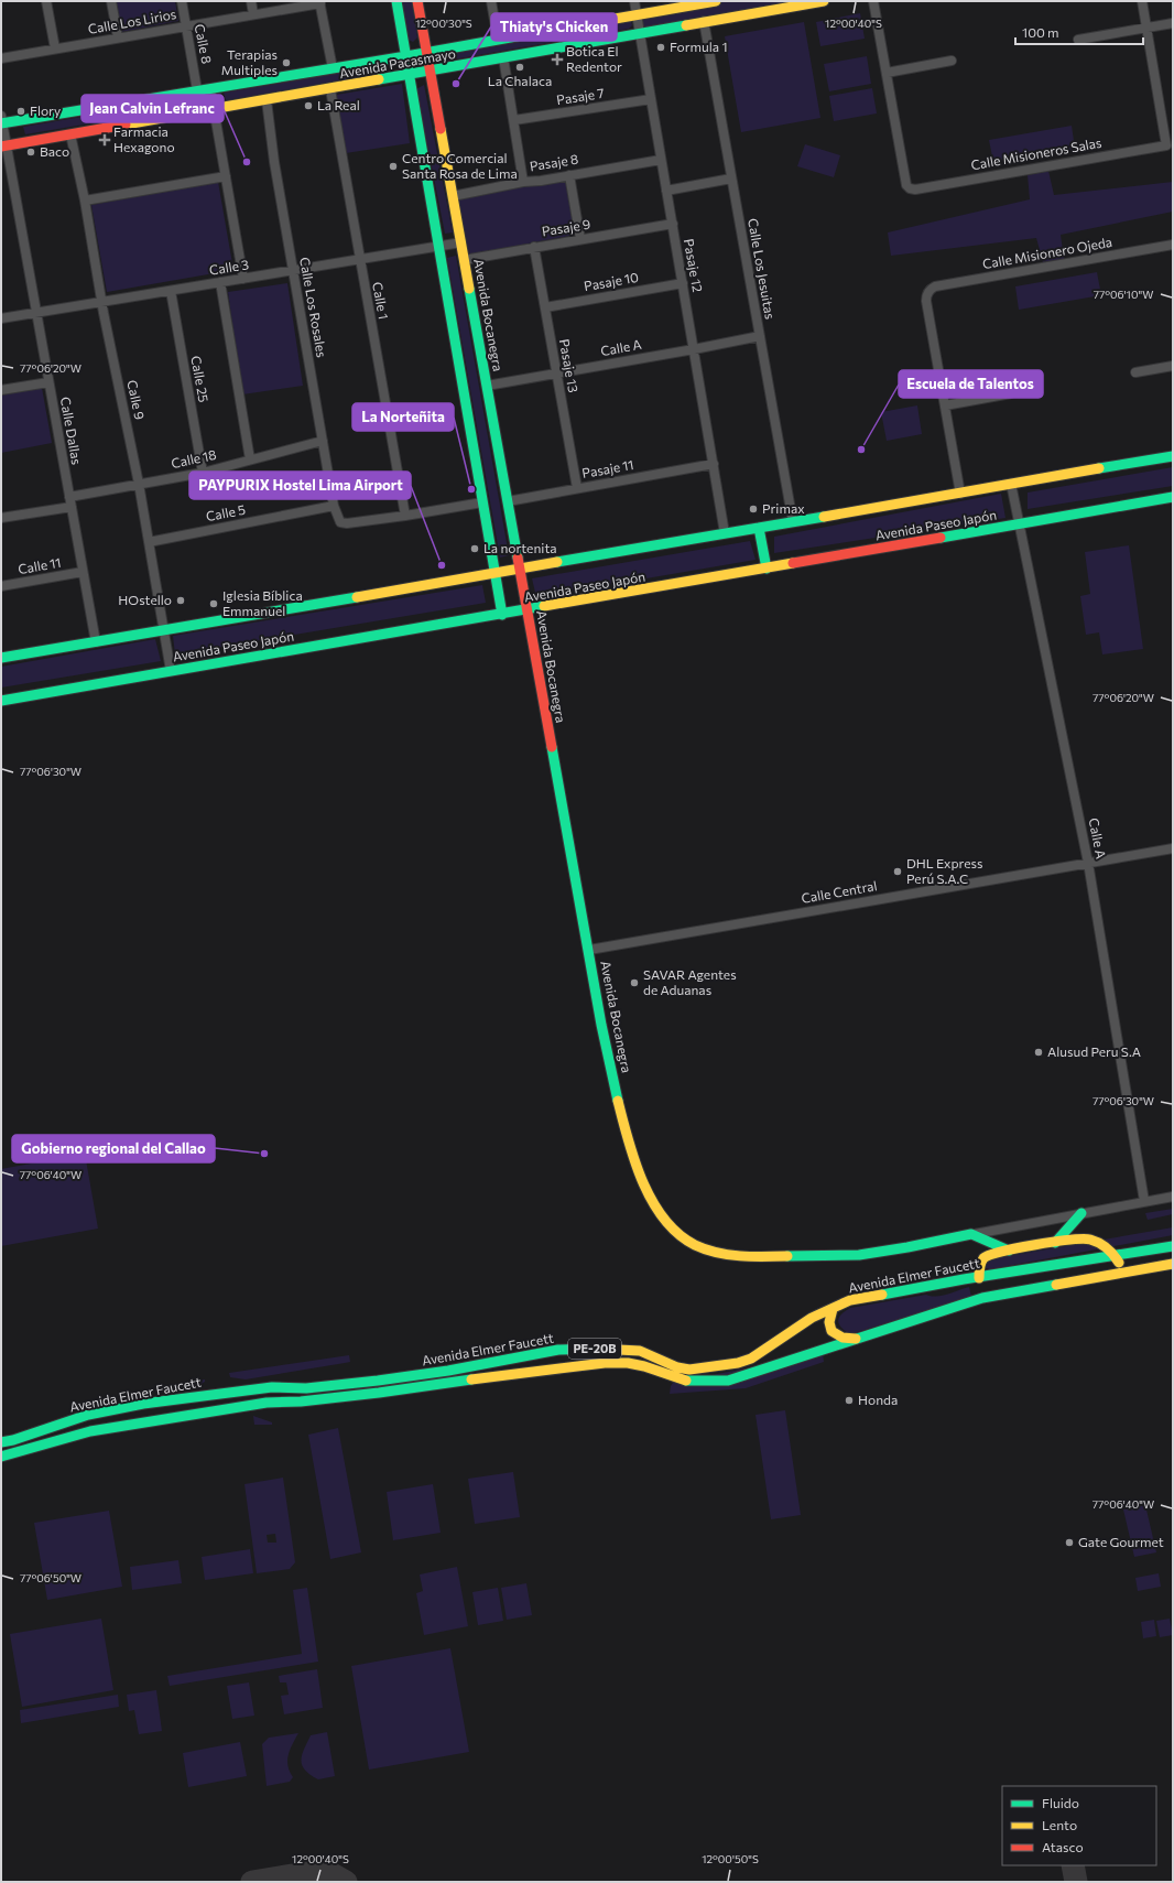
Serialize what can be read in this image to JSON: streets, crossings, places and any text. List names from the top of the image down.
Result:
{
  "streets": {
    "main road": [
      "Avenida Pacasmayo",
      "Avenida Bocanegra",
      "Avenida Paseo Japón",
      "Avenida Elmer Faucett",
      "PE-20B"
    ],
    "street": [
      "Calle Los Lirios",
      "Calle 8",
      "Pasaje 7",
      "Calle Misioneros Salas",
      "Pasaje 8",
      "Pasaje 9",
      "Calle Misionero Ojeda",
      "Pasaje 12",
      "Calle 3",
      "Calle Los Jesuitas",
      "Pasaje 10",
      "Calle 1",
      "Calle Los Rosales",
      "Calle A",
      "Pasaje 13",
      "Calle 25",
      "Calle 9",
      "Calle Dallas",
      "Calle 18",
      "Pasaje 11",
      "Calle 5",
      "Calle 11",
      "Calle Central"
    ]
  },
  "crossings": [
    ["Calle Los Lirios", "Calle 8"],
    ["Calle 8", "Avenida Pacasmayo"],
    ["Avenida Pacasmayo", "Pasaje 12"],
    ["Avenida Pacasmayo", "Calle Los Jesuitas"],
    ["Avenida Pacasmayo", "Calle 1"],
    ["Avenida Pacasmayo", "Calle Los Rosales"],
    ["Avenida Pacasmayo", "Avenida Bocanegra"],
    ["Avenida Pacasmayo", "Calle 9"],
    ["Avenida Pacasmayo", "Calle Dallas"],
    ["Pasaje 7", "Pasaje 12"],
    ["Pasaje 8", "Pasaje 12"],
    ["Pasaje 8", "Avenida Bocanegra"],
    ["Pasaje 9", "Pasaje 12"],
    ["Pasaje 9", "Avenida Bocanegra"],
    ["Pasaje 9", "Pasaje 13"],
    ["Pasaje 12", "Pasaje 10"],
    ["Pasaje 12", "Calle A"],
    ["Pasaje 12", "Pasaje 11"],
    ["Pasaje 12", "Avenida Paseo Japón"],
    ["Calle 3", "Calle 1"],
    ["Calle 3", "Calle Los Rosales"],
    ["Calle 3", "Avenida Bocanegra"],
    ["Calle 3", "Calle 25"],
    ["Calle 3", "Calle 9"],
    ["Calle 3", "Calle Dallas"],
    ["Calle Los Jesuitas", "Calle A"],
    ["Calle Los Jesuitas", "Avenida Paseo Japón"],
    ["Pasaje 10", "Pasaje 13"],
    ["Calle 1", "Calle Los Rosales"],
    ["Calle Los Rosales", "Calle 18"],
    ["Calle Los Rosales", "Calle 5"],
    ["Avenida Bocanegra", "Calle A"],
    ["Avenida Bocanegra", "Pasaje 11"],
    ["Avenida Bocanegra", "Avenida Paseo Japón"],
    ["Avenida Bocanegra", "Calle Central"],
    ["Calle A", "Pasaje 13"],
    ["Calle A", "Avenida Paseo Japón"],
    ["Calle A", "Calle Central"],
    ["Pasaje 13", "Pasaje 11"],
    ["Calle 25", "Calle 18"],
    ["Calle 9", "Calle 18"],
    ["Calle 9", "Calle 5"],
    ["Calle 9", "Avenida Paseo Japón"],
    ["Calle Dallas", "Calle 18"],
    ["Calle Dallas", "Avenida Paseo Japón"],
    ["Calle Dallas", "Calle 11"]
  ],
  "places": {
    "other": [
      "Formula 1",
      "Terapias Multiples",
      "La Chalaca",
      "Thiaty's Chicken",
      "La Real",
      "Flory",
      "Baco",
      "Jean Calvin Lefranc",
      "Centro Comercial Santa Rosa de Lima",
      "Escuela de Talentos",
      "La Norteñita",
      "Primax",
      "La nortenita",
      "PAYPURIX Hostel Lima Airport",
      "HOstello",
      "Iglesia Bíblica Emmanuel",
      "DHL Express Perú S.A.C",
      "SAVAR Agentes de Aduanas",
      "Alusud Peru S.A",
      "Gobierno regional del Callao",
      "Honda",
      "Gate Gourmet"
    ],
    "health": ["Botica El Redentor", "Farmacia Hexagono"]
  },
  "legend": ["Fluido", "Lento", "Atasco"],
  "scale_bar": "100 m",
  "coordinates": [
    "12°00'30\"S",
    "12°00'40\"S",
    "77°06'10\"W",
    "77°06'20\"W",
    "77°06'30\"W",
    "77°06'40\"W",
    "77°06'50\"W",
    "12°00'50\"S"
  ]
}
